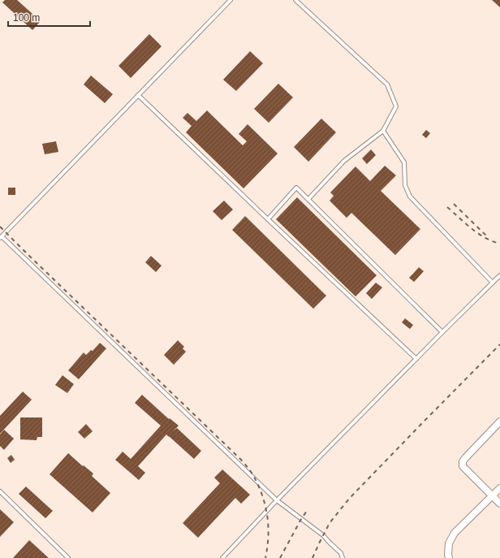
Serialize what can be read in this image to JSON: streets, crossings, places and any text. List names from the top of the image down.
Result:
{
  "scale_bar": "100 m"
}
